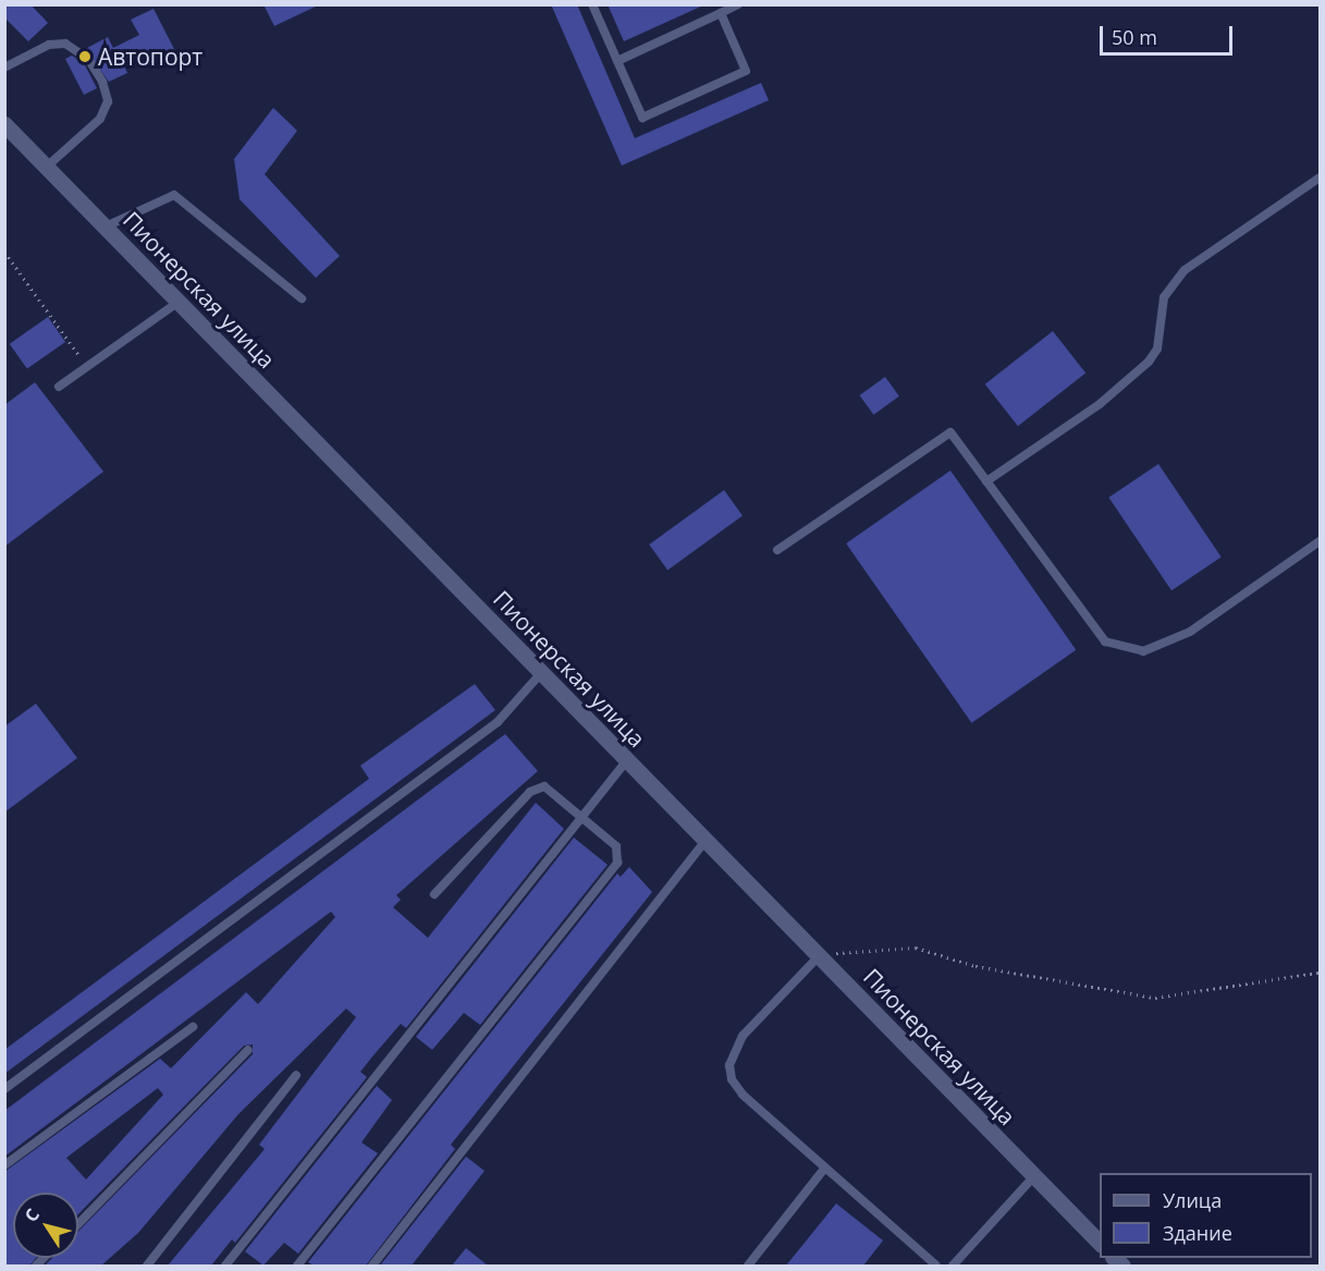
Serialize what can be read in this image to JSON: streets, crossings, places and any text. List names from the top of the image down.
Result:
{
  "streets": {
    "street": ["Пионерская улица"]
  },
  "places": ["Автопорт"],
  "legend": ["Улица", "Здание"],
  "scale_bar": "50 m",
  "north": "top left"
}
